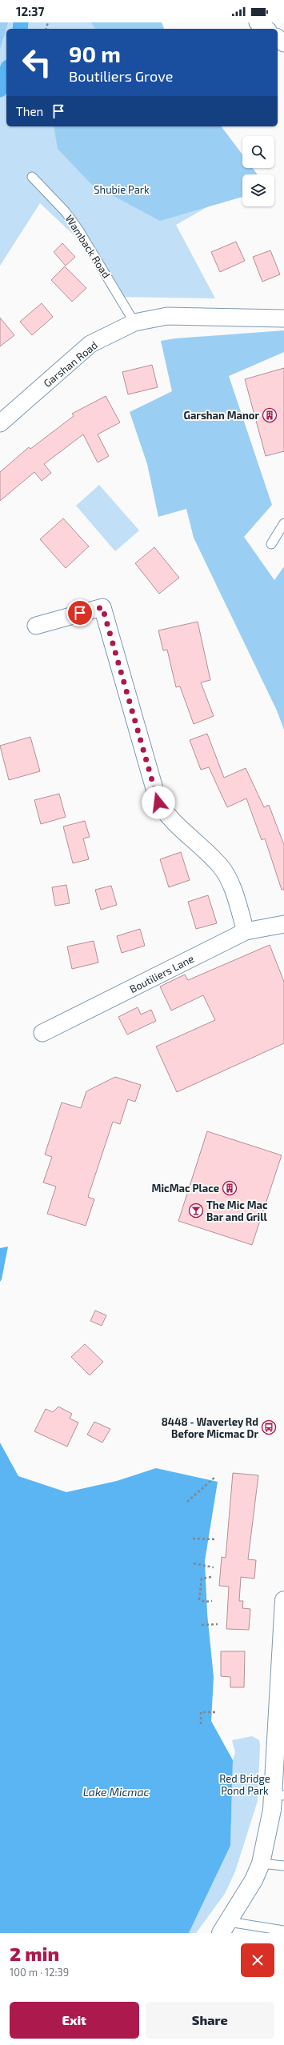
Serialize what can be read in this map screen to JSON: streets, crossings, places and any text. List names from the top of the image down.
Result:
{
  "streets": {
    "street": ["Garshan Road", "Boutiliers Lane"],
    "lane": ["Wamback Road"]
  },
  "crossings": [
    ["Wamback Road", "Garshan Road"]
  ],
  "water": ["Lake Micmac"],
  "parks": ["Shubie Park", "Red Bridge Pond Park"],
  "places": {
    "building": ["Garshan Manor", "MicMac Place"],
    "bar": ["The Mic Mac Bar and Grill"],
    "bus stop": ["8448 - Waverley Rd Before Micmac Dr"]
  },
  "page": {
    "status": "12:37",
    "turn": ["90 m", "Boutiliers Grove"],
    "then": "Then",
    "heading": ["2 min", "100 m · 12:39"],
    "buttons": ["Exit", "Share"]
  }
}
